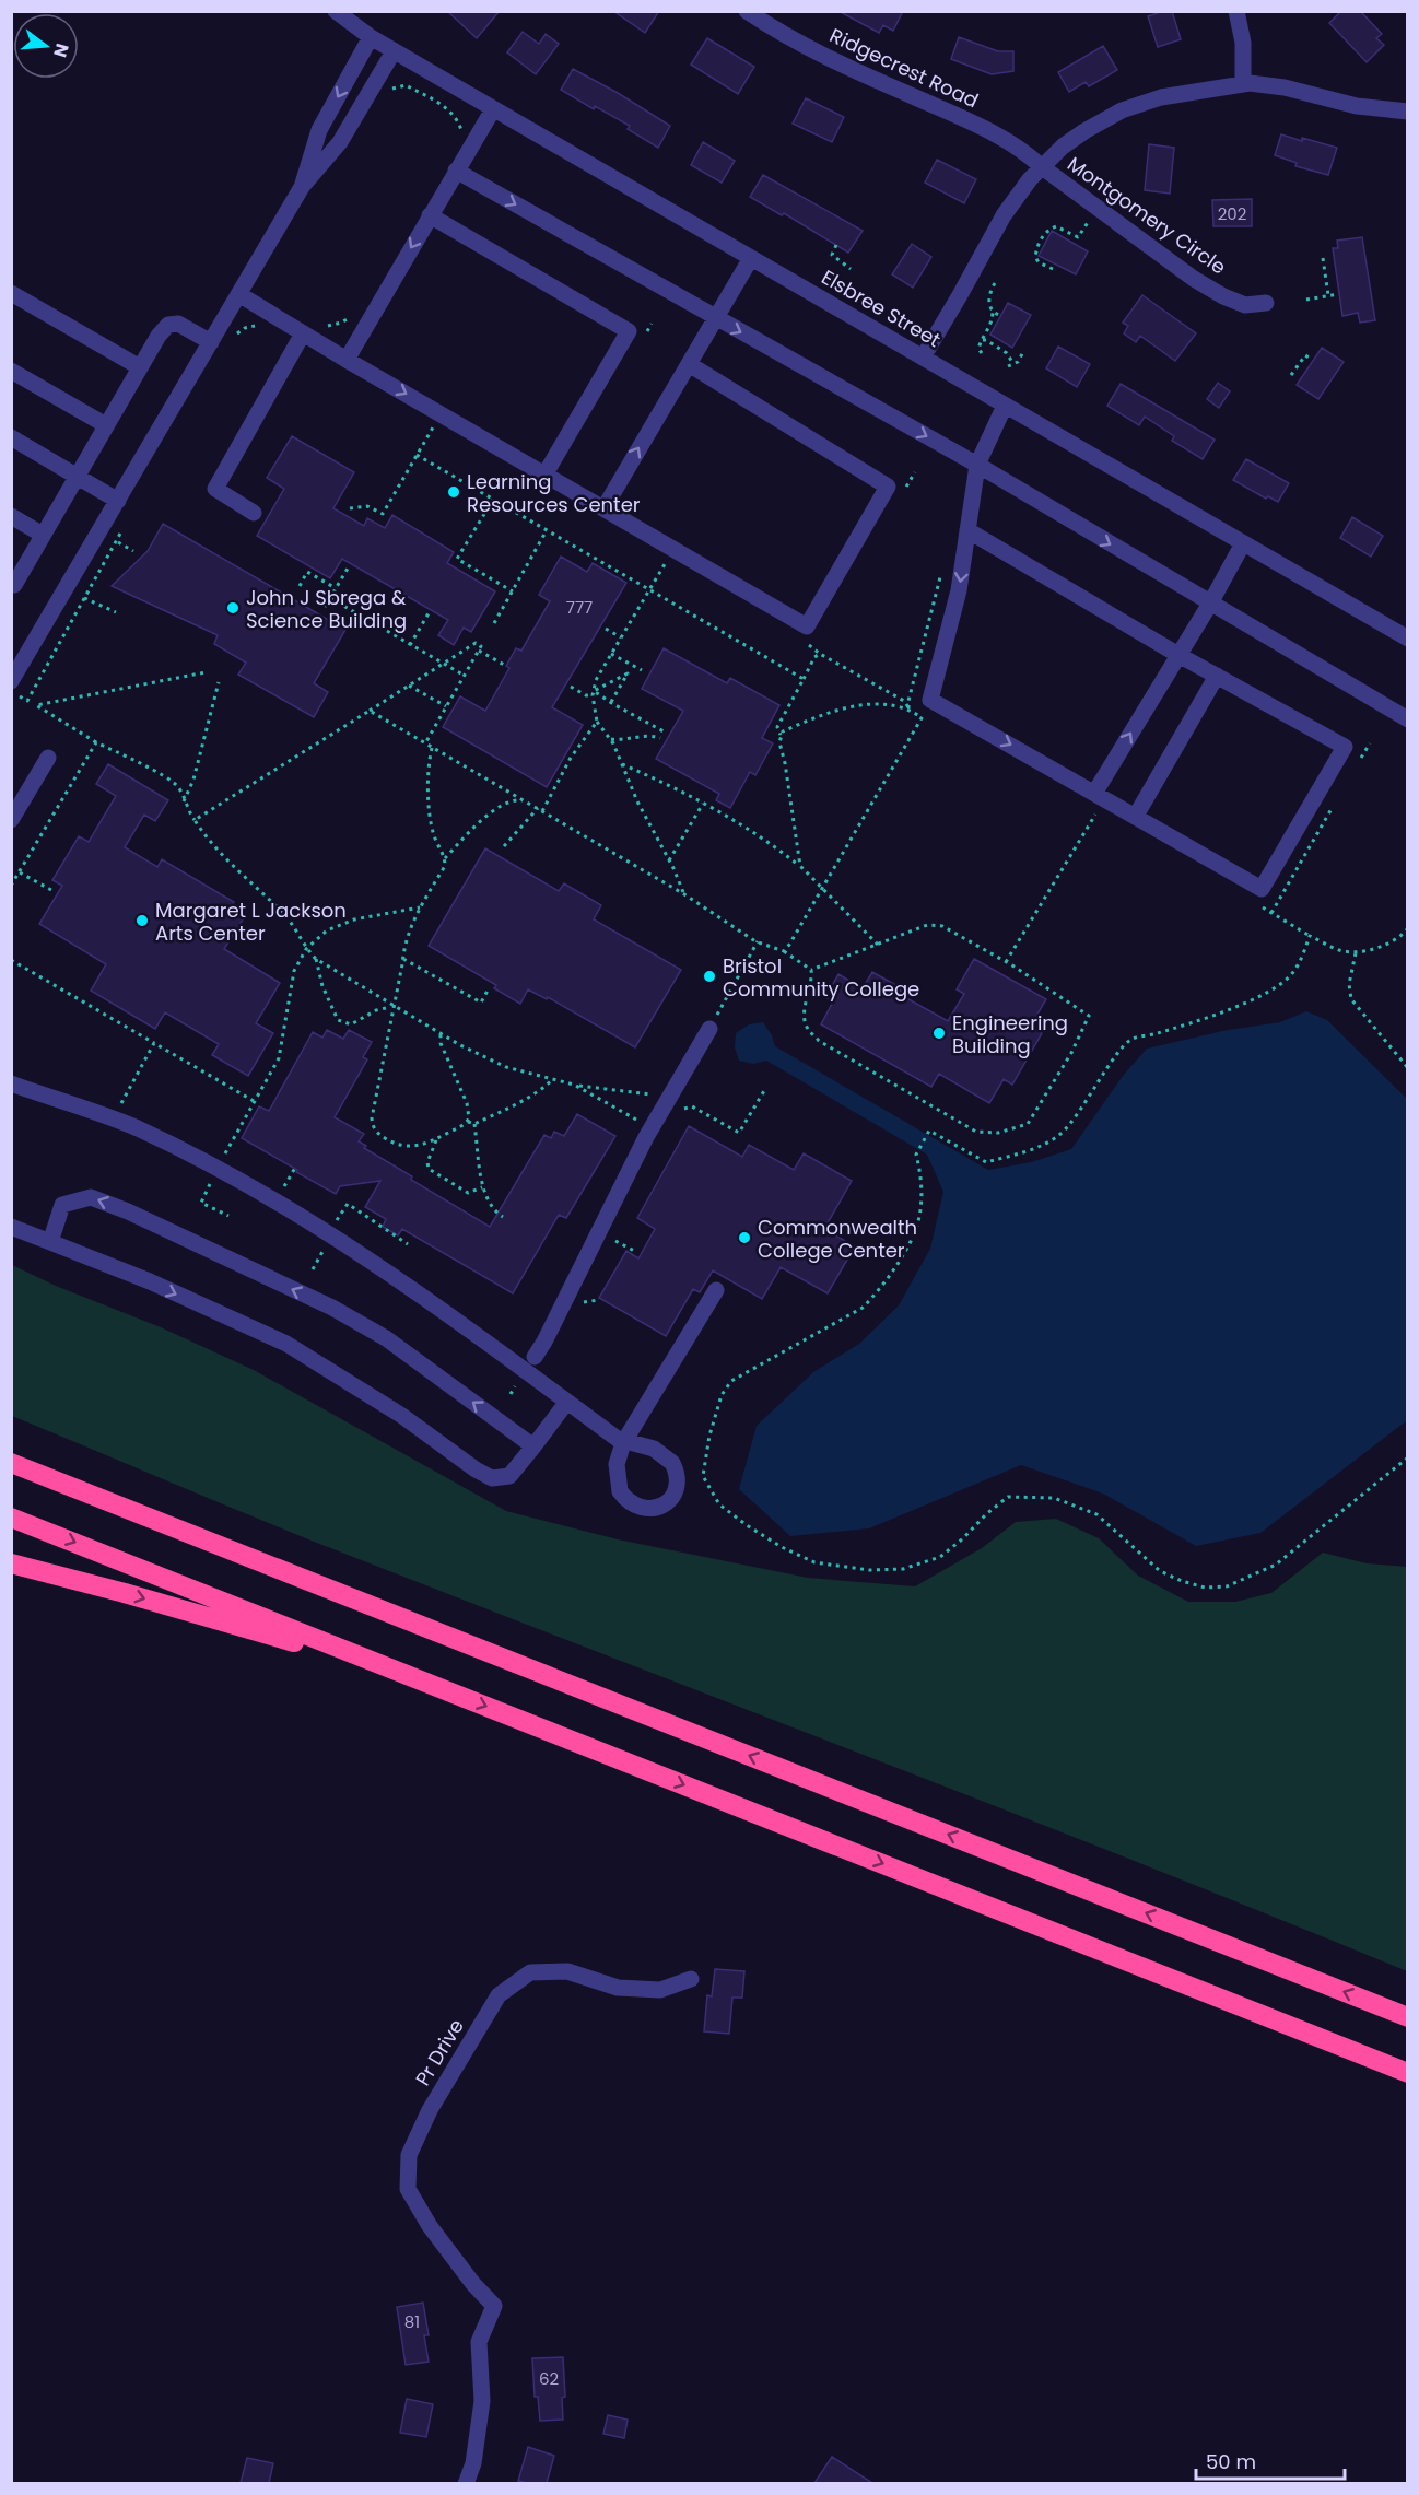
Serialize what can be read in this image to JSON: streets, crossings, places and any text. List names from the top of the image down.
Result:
{
  "streets": {
    "street": [
      "Ridgecrest Road",
      "Montgomery Circle",
      "Elsbree Street",
      "Pr Drive"
    ]
  },
  "crossings": [
    ["Ridgecrest Road", "Montgomery Circle"]
  ],
  "places": [
    "Learning Resources Center",
    "John J Sbrega & Science Building",
    "Margaret L Jackson Arts Center",
    "Bristol Community College",
    "Engineering Building",
    "Commonwealth College Center"
  ],
  "house_numbers": [
    "202",
    "777",
    "81",
    "62"
  ],
  "scale_bar": "50 m",
  "north": "right"
}
